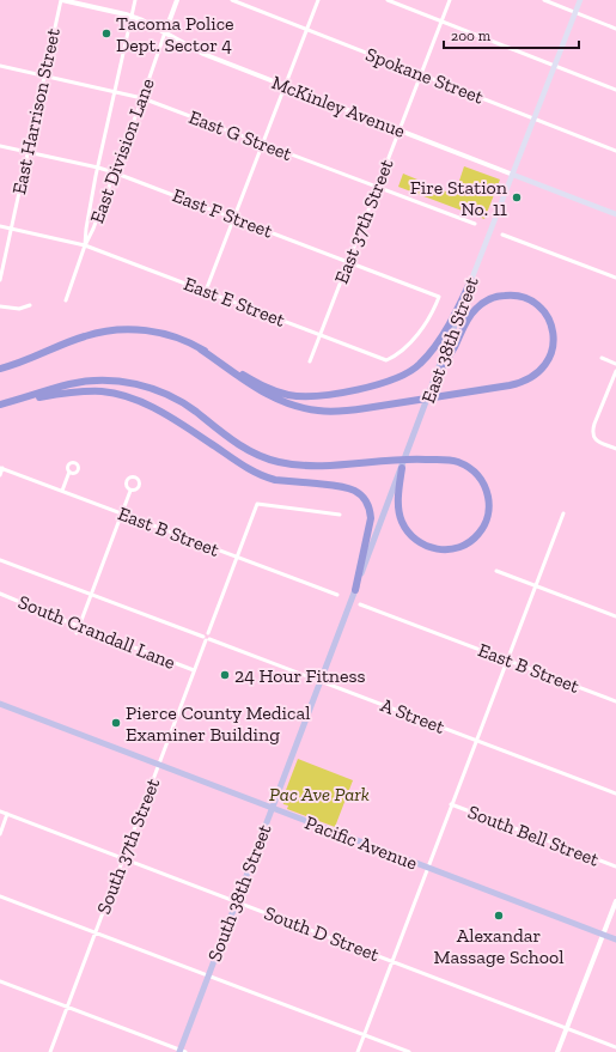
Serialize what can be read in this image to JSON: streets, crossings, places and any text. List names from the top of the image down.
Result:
{
  "streets": {
    "main road": [
      "McKinley Avenue",
      "East 38th Street",
      "Pacific Avenue",
      "South 38th Street"
    ],
    "street": [
      "Spokane Street",
      "East Harrison Street",
      "East G Street",
      "East Division Lane",
      "East F Street",
      "East 37th Street",
      "East E Street",
      "East B Street",
      "South Crandall Lane",
      "A Street",
      "South Bell Street",
      "South 37th Street",
      "South D Street"
    ]
  },
  "crossings": [
    ["Spokane Street", "East 37th Street"],
    ["Spokane Street", "East 38th Street"],
    ["McKinley Avenue", "East Harrison Street"],
    ["McKinley Avenue", "East Division Lane"],
    ["McKinley Avenue", "East 37th Street"],
    ["McKinley Avenue", "East 38th Street"],
    ["East Harrison Street", "East G Street"],
    ["East Harrison Street", "East F Street"],
    ["East Harrison Street", "East E Street"],
    ["East G Street", "East Division Lane"],
    ["East G Street", "East 37th Street"],
    ["East Division Lane", "East F Street"],
    ["East Division Lane", "East E Street"],
    ["East F Street", "East 37th Street"],
    ["East F Street", "East E Street"],
    ["East 37th Street", "East E Street"],
    ["East 38th Street", "A Street"],
    ["East 38th Street", "South 38th Street"],
    ["South Crandall Lane", "South 37th Street"],
    ["A Street", "South 37th Street"],
    ["A Street", "South 38th Street"],
    ["Pacific Avenue", "South 37th Street"],
    ["Pacific Avenue", "South 38th Street"],
    ["South 37th Street", "South D Street"],
    ["South 38th Street", "South D Street"]
  ],
  "parks": ["Pac Ave Park"],
  "places": [
    "Tacoma Police Dept. Sector 4",
    "Fire Station No. 11",
    "24 Hour Fitness",
    "Pierce County Medical Examiner Building",
    "Alexandar Massage School"
  ],
  "scale_bar": "200 m"
}
